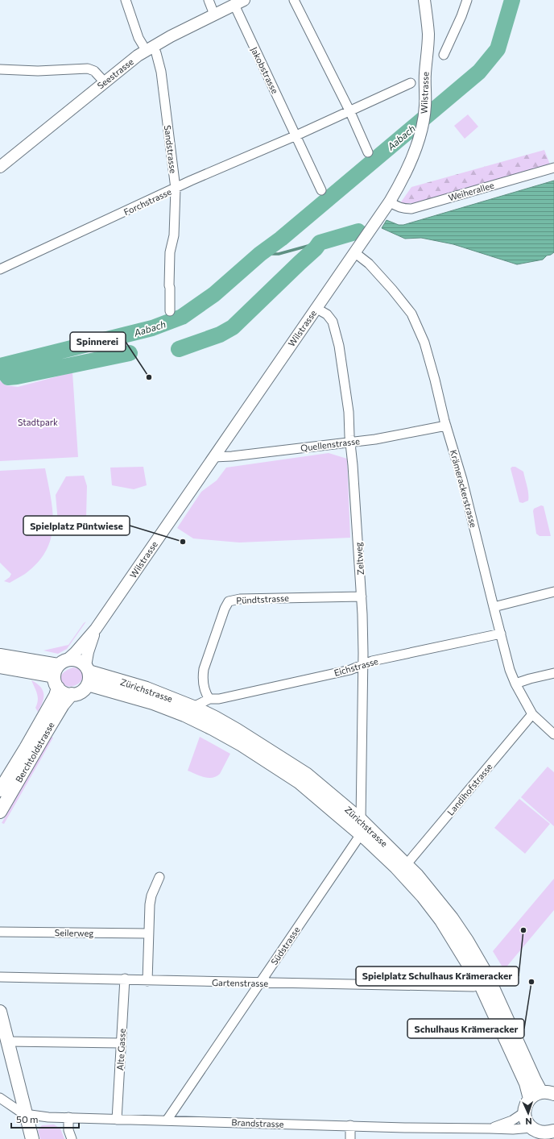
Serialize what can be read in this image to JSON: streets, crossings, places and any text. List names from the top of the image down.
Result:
{
  "streets": {
    "main road": ["Zürichstrasse", "Berchtoldstrasse"],
    "street": [
      "Jakobstrasse",
      "Seestrasse",
      "Wilstrasse",
      "Sandstrasse",
      "Weiherallee",
      "Forchstrasse",
      "Quellenstrasse",
      "Krämerackerstrasse",
      "Zeltweg",
      "Pündtstrasse",
      "Eichstrasse",
      "Landihofstrasse",
      "Seilerweg",
      "Südstrasse",
      "Gartenstrasse",
      "Alte Gasse",
      "Brandstrasse"
    ]
  },
  "crossings": [
    ["Jakobstrasse", "Seestrasse"],
    ["Jakobstrasse", "Forchstrasse"],
    ["Seestrasse", "Sandstrasse"],
    ["Wilstrasse", "Weiherallee"],
    ["Wilstrasse", "Quellenstrasse"],
    ["Wilstrasse", "Krämerackerstrasse"],
    ["Wilstrasse", "Zeltweg"],
    ["Wilstrasse", "Zürichstrasse"],
    ["Wilstrasse", "Berchtoldstrasse"],
    ["Sandstrasse", "Forchstrasse"],
    ["Quellenstrasse", "Krämerackerstrasse"],
    ["Quellenstrasse", "Zeltweg"],
    ["Krämerackerstrasse", "Eichstrasse"],
    ["Krämerackerstrasse", "Landihofstrasse"],
    ["Zeltweg", "Pündtstrasse"],
    ["Zeltweg", "Eichstrasse"],
    ["Zeltweg", "Zürichstrasse"],
    ["Pündtstrasse", "Eichstrasse"],
    ["Eichstrasse", "Zürichstrasse"],
    ["Zürichstrasse", "Berchtoldstrasse"],
    ["Zürichstrasse", "Landihofstrasse"],
    ["Zürichstrasse", "Südstrasse"],
    ["Zürichstrasse", "Gartenstrasse"],
    ["Südstrasse", "Gartenstrasse"],
    ["Südstrasse", "Brandstrasse"],
    ["Gartenstrasse", "Alte Gasse"],
    ["Alte Gasse", "Brandstrasse"]
  ],
  "water": ["Aabach"],
  "parks": ["Stadtpark"],
  "places": [
    "Spinnerei",
    "Spielplatz Püntwiese",
    "Spielplatz Schulhaus Krämeracker",
    "Schulhaus Krämeracker"
  ],
  "scale_bar": "50 m",
  "north": "bottom"
}
